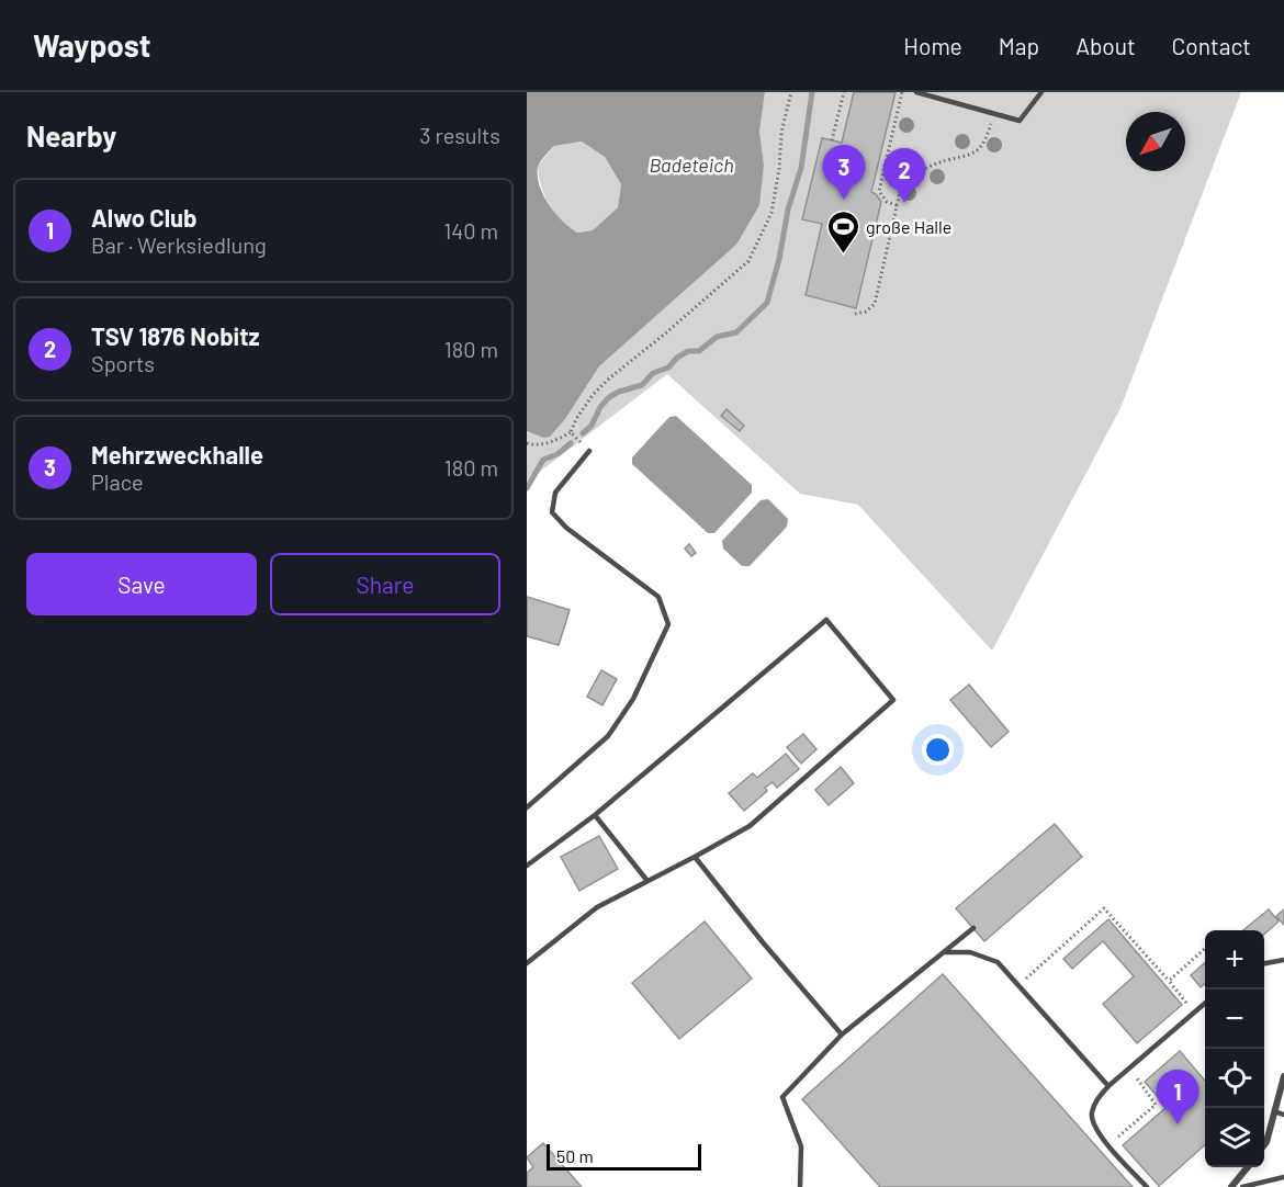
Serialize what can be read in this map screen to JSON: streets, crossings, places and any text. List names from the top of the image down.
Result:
{
  "water": ["Badeteich"],
  "places": {
    "sports": ["große Halle"]
  },
  "scale_bar": "50 m",
  "north": "bottom left",
  "page": {
    "header": "Waypost",
    "nav": [
      "Home",
      "Map",
      "About",
      "Contact"
    ],
    "heading": ["Nearby", "3 results"],
    "pins": ["3", "2", "1"],
    "list": [
      {
        "mark": "1",
        "name": "Alwo Club",
        "note": "Bar · Werksiedlung",
        "value": "140 m"
      },
      {
        "mark": "2",
        "name": "TSV 1876 Nobitz",
        "note": "Sports",
        "value": "180 m"
      },
      {
        "mark": "3",
        "name": "Mehrzweckhalle",
        "note": "Place",
        "value": "180 m"
      }
    ],
    "buttons": ["Save", "Share"],
    "map_buttons": ["+", "−"],
    "scale": "50 m"
  }
}
